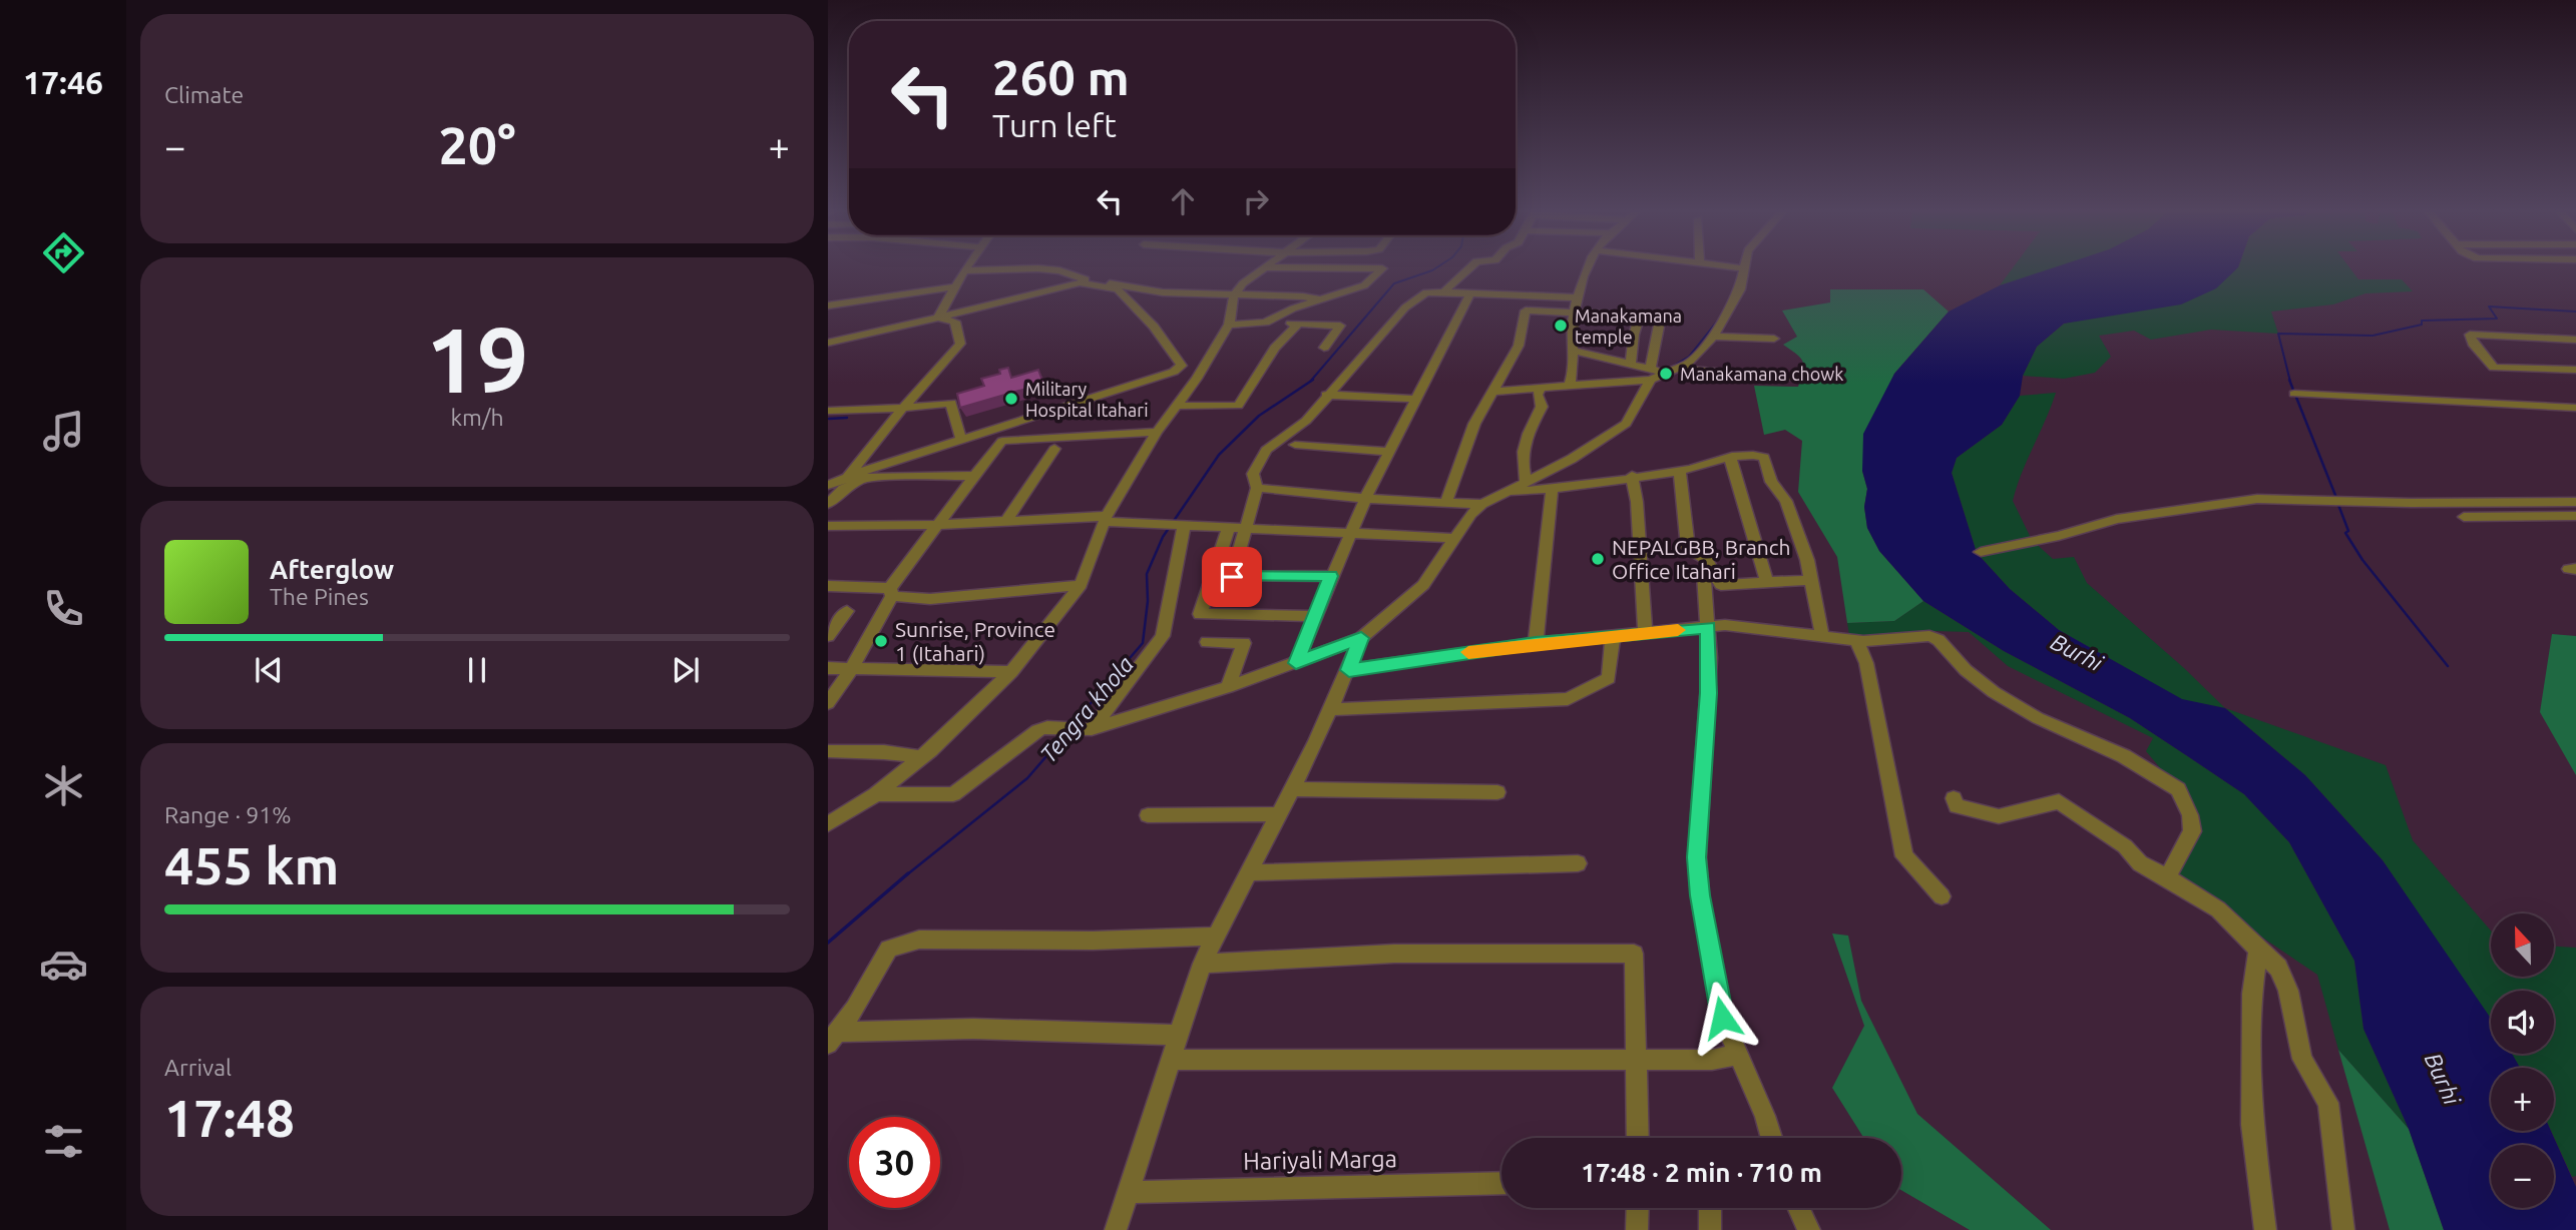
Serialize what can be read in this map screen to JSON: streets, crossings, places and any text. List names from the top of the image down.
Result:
{
  "streets": {
    "street": ["Hariyali Marga"]
  },
  "water": ["Burhi", "Tengra khola"],
  "places": [
    "Manakamana temple",
    "Manakamana chowk",
    "Military Hospital Itahari",
    "NEPALGBB, Branch Office Itahari",
    "Sunrise, Province 1 (Itahari)"
  ],
  "north": "top",
  "page": {
    "tabs": "17:46",
    "tile": [
      "Climate",
      ["19", "km/h"],
      ["Range · 91%", "455 km"],
      ["Arrival", "17:48"]
    ],
    "turn": ["260 m", "Turn left"],
    "heat": ["−", "20°", "+"],
    "song": ["Afterglow", "The Pines"],
    "map_buttons": ["+", "−"],
    "limit": "30",
    "trip": "17:48 · 2 min · 710 m"
  }
}
